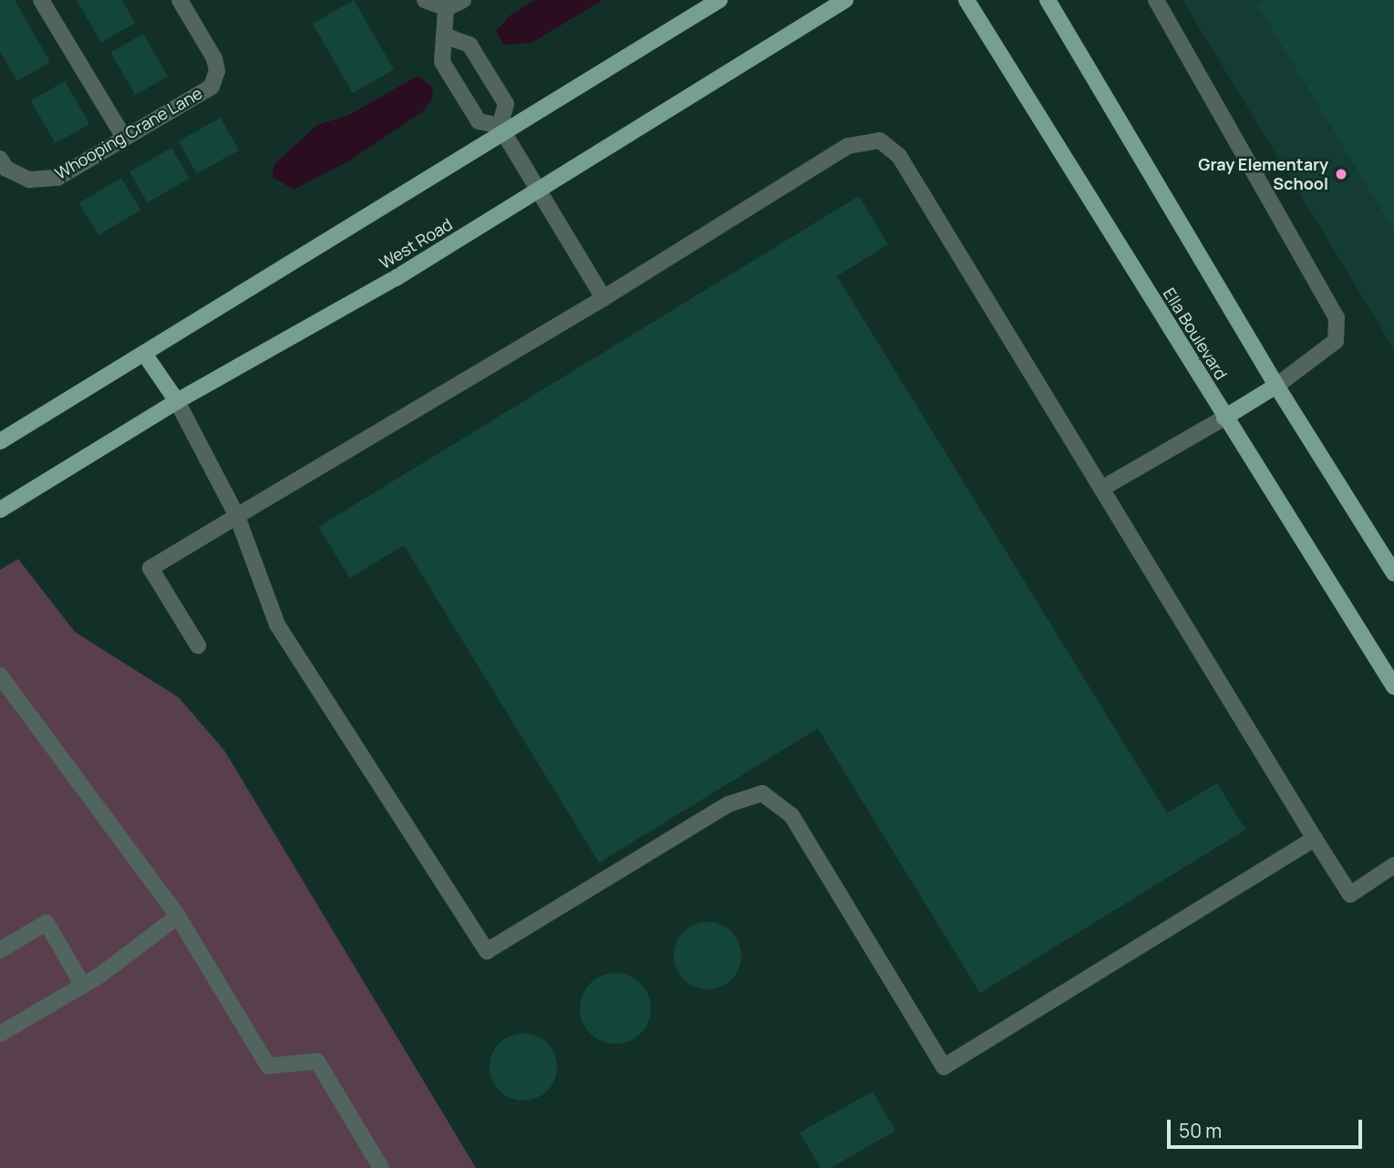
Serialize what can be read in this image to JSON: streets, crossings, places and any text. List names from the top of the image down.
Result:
{
  "streets": {
    "main road": ["West Road", "Ella Boulevard"],
    "street": ["Whooping Crane Lane"]
  },
  "places": ["Gray Elementary School"],
  "scale_bar": "50 m"
}
